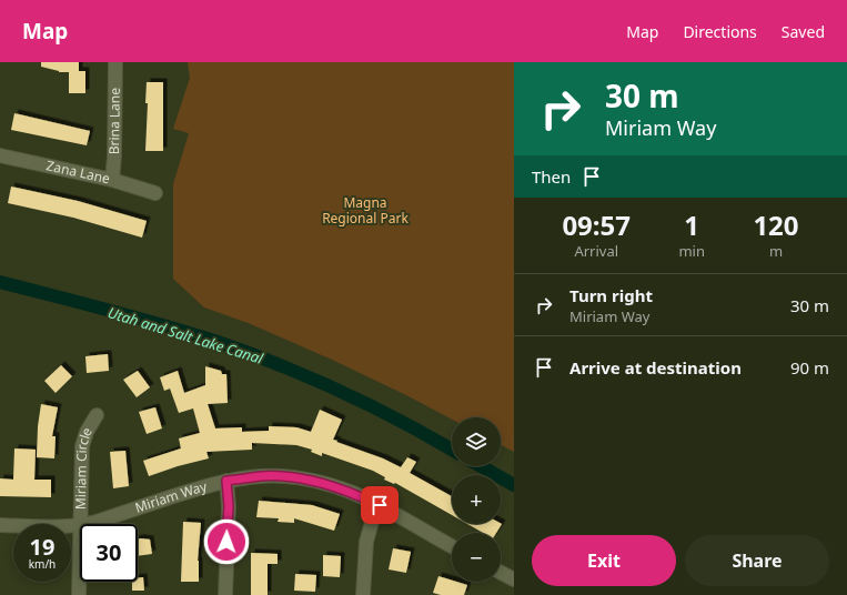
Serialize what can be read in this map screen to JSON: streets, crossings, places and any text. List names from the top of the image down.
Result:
{
  "streets": {
    "street": [
      "Brina Lane",
      "Zana Lane",
      "Miriam Circle",
      "Miriam Way"
    ]
  },
  "crossings": [
    ["Brina Lane", "Zana Lane"],
    ["Miriam Circle", "Miriam Way"]
  ],
  "water": ["Utah and Salt Lake Canal"],
  "parks": ["Magna Regional Park"],
  "page": {
    "header": "Map",
    "nav": ["Map", "Directions", "Saved"],
    "turn": ["30 m", "Miriam Way"],
    "then": "Then",
    "eta": [
      "09:57",
      "Arrival",
      "1",
      "min",
      "120",
      "m"
    ],
    "list": [
      {
        "name": "Turn right",
        "note": "Miriam Way",
        "value": "30 m"
      },
      {
        "name": "Arrive at destination",
        "value": "90 m"
      }
    ],
    "map_buttons": ["+", "−"],
    "speed": "19 km/h",
    "limit": "30",
    "buttons": ["Exit", "Share"]
  }
}
